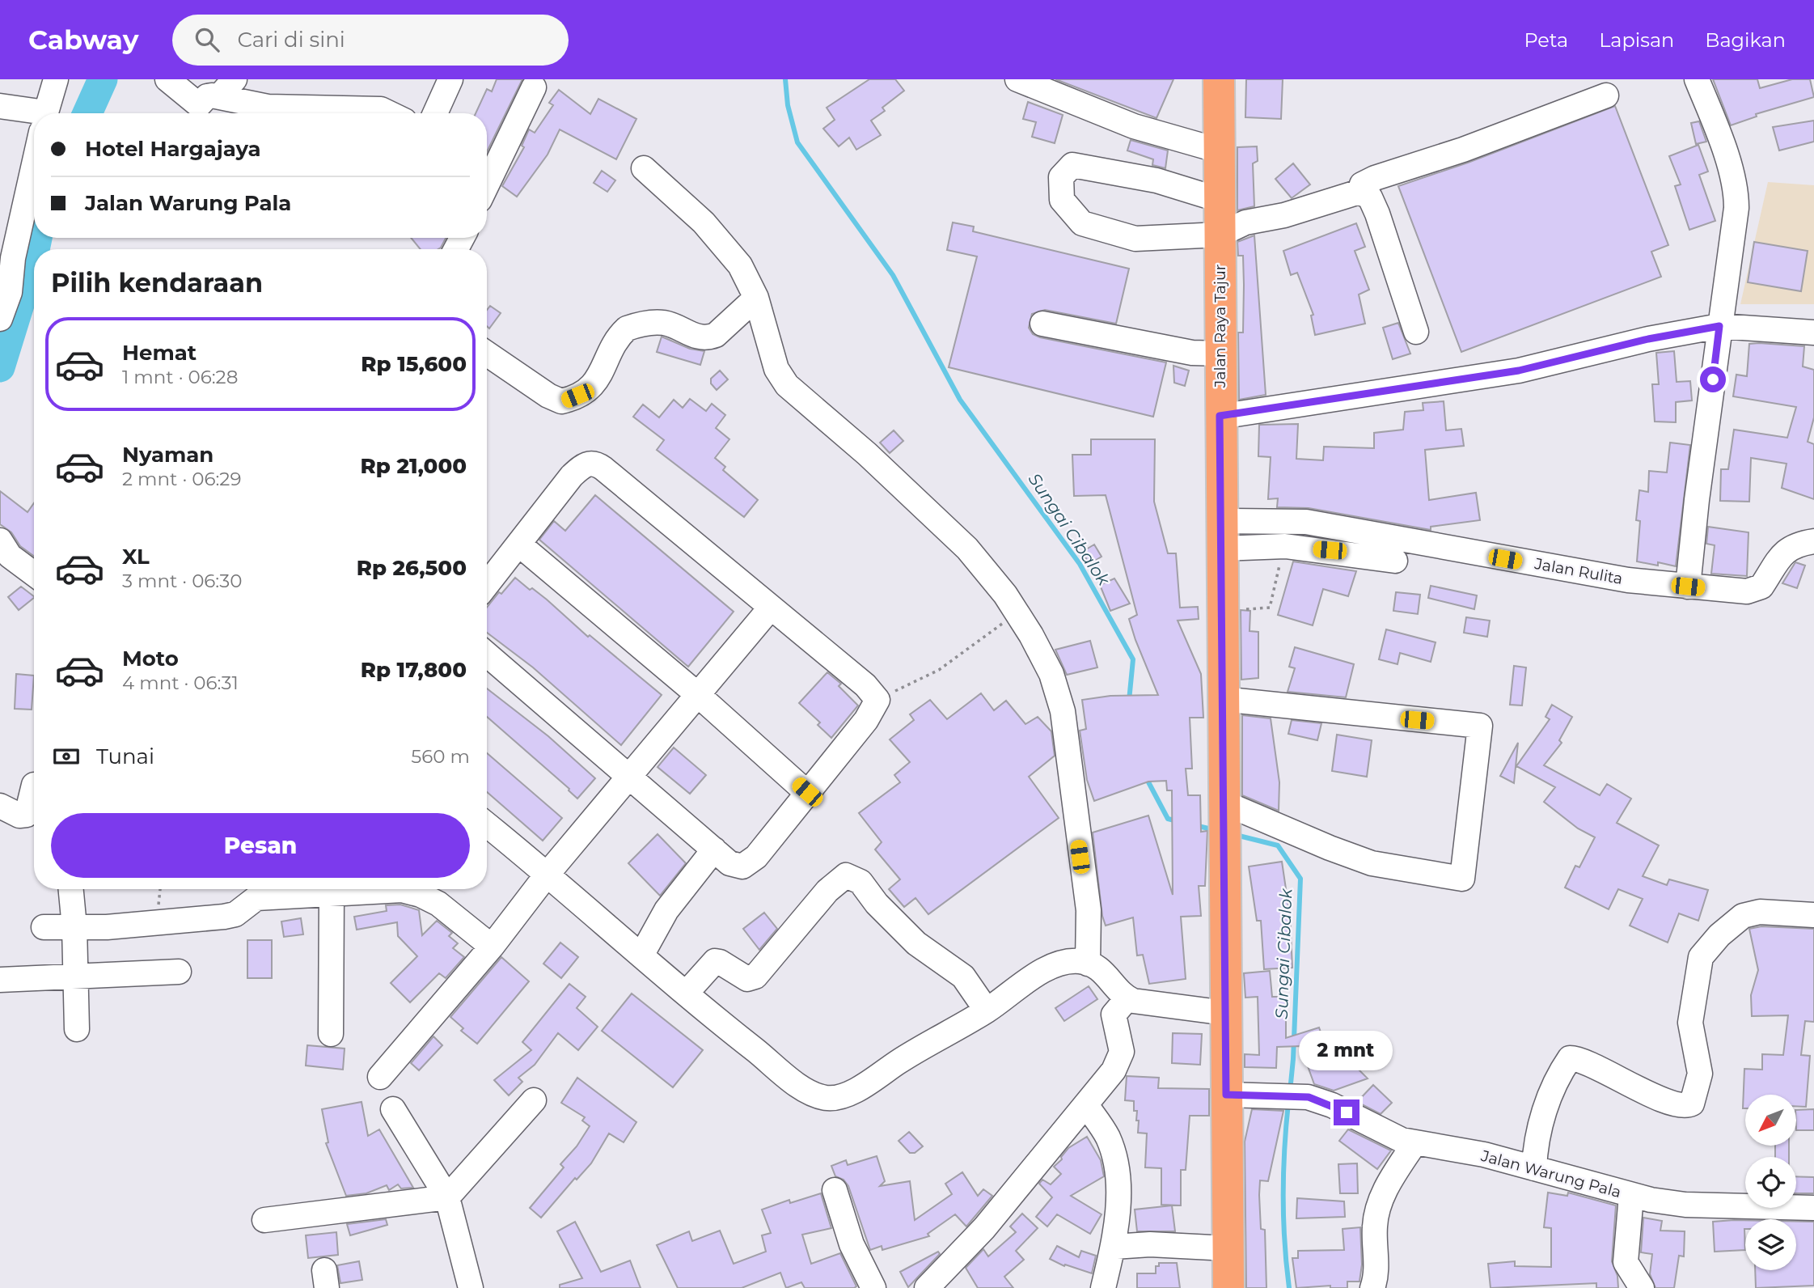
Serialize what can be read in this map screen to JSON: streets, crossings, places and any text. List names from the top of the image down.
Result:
{
  "streets": {
    "highway": ["Jalan Raya Tajur"],
    "street": ["Jalan Rulita", "Jalan Warung Pala"]
  },
  "crossings": [
    ["Jalan Raya Tajur", "Jalan Rulita"],
    ["Jalan Raya Tajur", "Jalan Warung Pala"]
  ],
  "water": ["Sungai Cibalok"],
  "north": "bottom left",
  "page": {
    "header": "Cabway",
    "search": "Cari di sini",
    "nav": ["Peta", "Lapisan", "Bagikan"],
    "banner": ["Hotel Hargajaya", "Jalan Warung Pala"],
    "heading": "Pilih kendaraan",
    "list": [
      {
        "name": "Hemat",
        "note": "1 mnt · 06:28",
        "value": "Rp 15,600"
      },
      {
        "name": "Nyaman",
        "note": "2 mnt · 06:29",
        "value": "Rp 21,000"
      },
      {
        "name": "XL",
        "note": "3 mnt · 06:30",
        "value": "Rp 26,500"
      },
      {
        "name": "Moto",
        "note": "4 mnt · 06:31",
        "value": "Rp 17,800"
      }
    ],
    "pay": ["Tunai", "560 m"],
    "buttons": "Pesan",
    "bubble": "2 mnt"
  }
}
